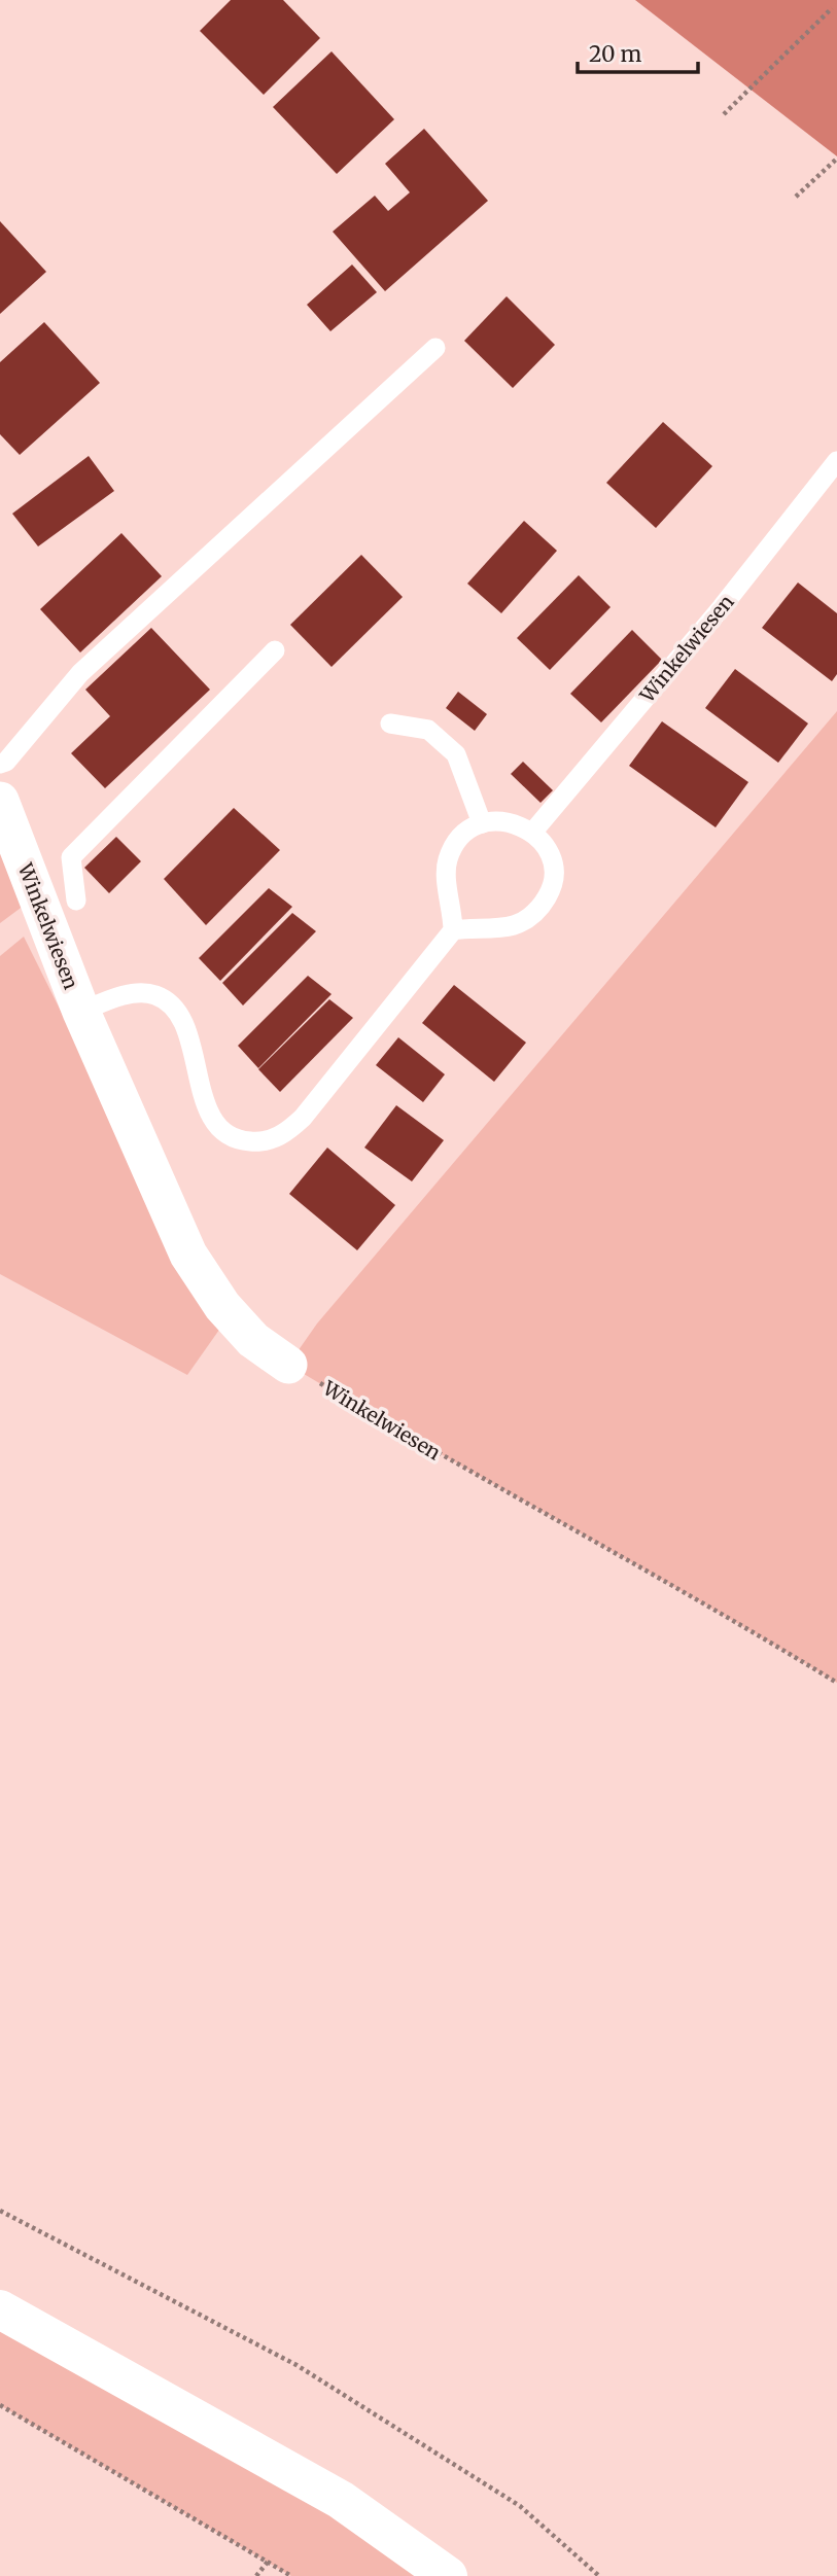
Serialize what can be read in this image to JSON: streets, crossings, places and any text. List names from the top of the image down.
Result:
{
  "streets": {
    "street": ["Winkelwiesen"]
  },
  "scale_bar": "20 m"
}
